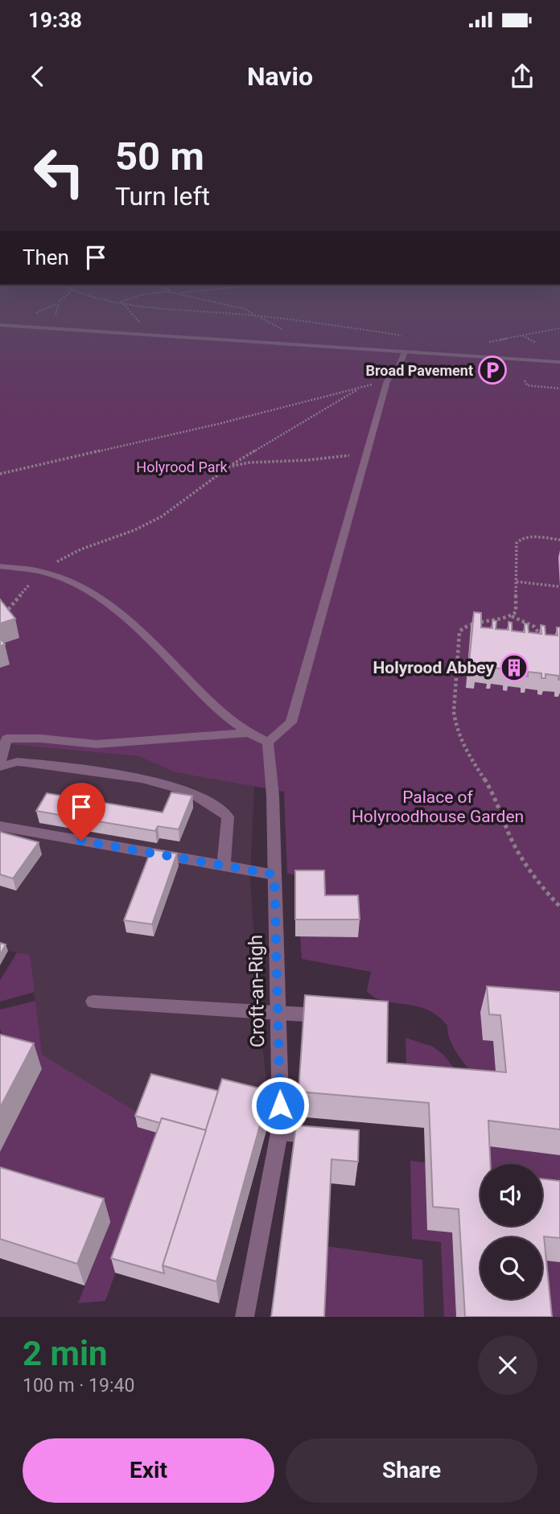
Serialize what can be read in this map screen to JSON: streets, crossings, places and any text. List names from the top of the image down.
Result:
{
  "streets": {
    "street": ["Croft-an-Righ"]
  },
  "parks": ["Holyrood Park", "Palace of Holyroodhouse Garden"],
  "places": {
    "parking": ["Broad Pavement"],
    "building": ["Holyrood Abbey"]
  },
  "page": {
    "status": "19:38",
    "header": "Navio",
    "turn": ["50 m", "Turn left"],
    "then": "Then",
    "heading": ["2 min", "100 m · 19:40"],
    "buttons": ["Exit", "Share"]
  }
}
